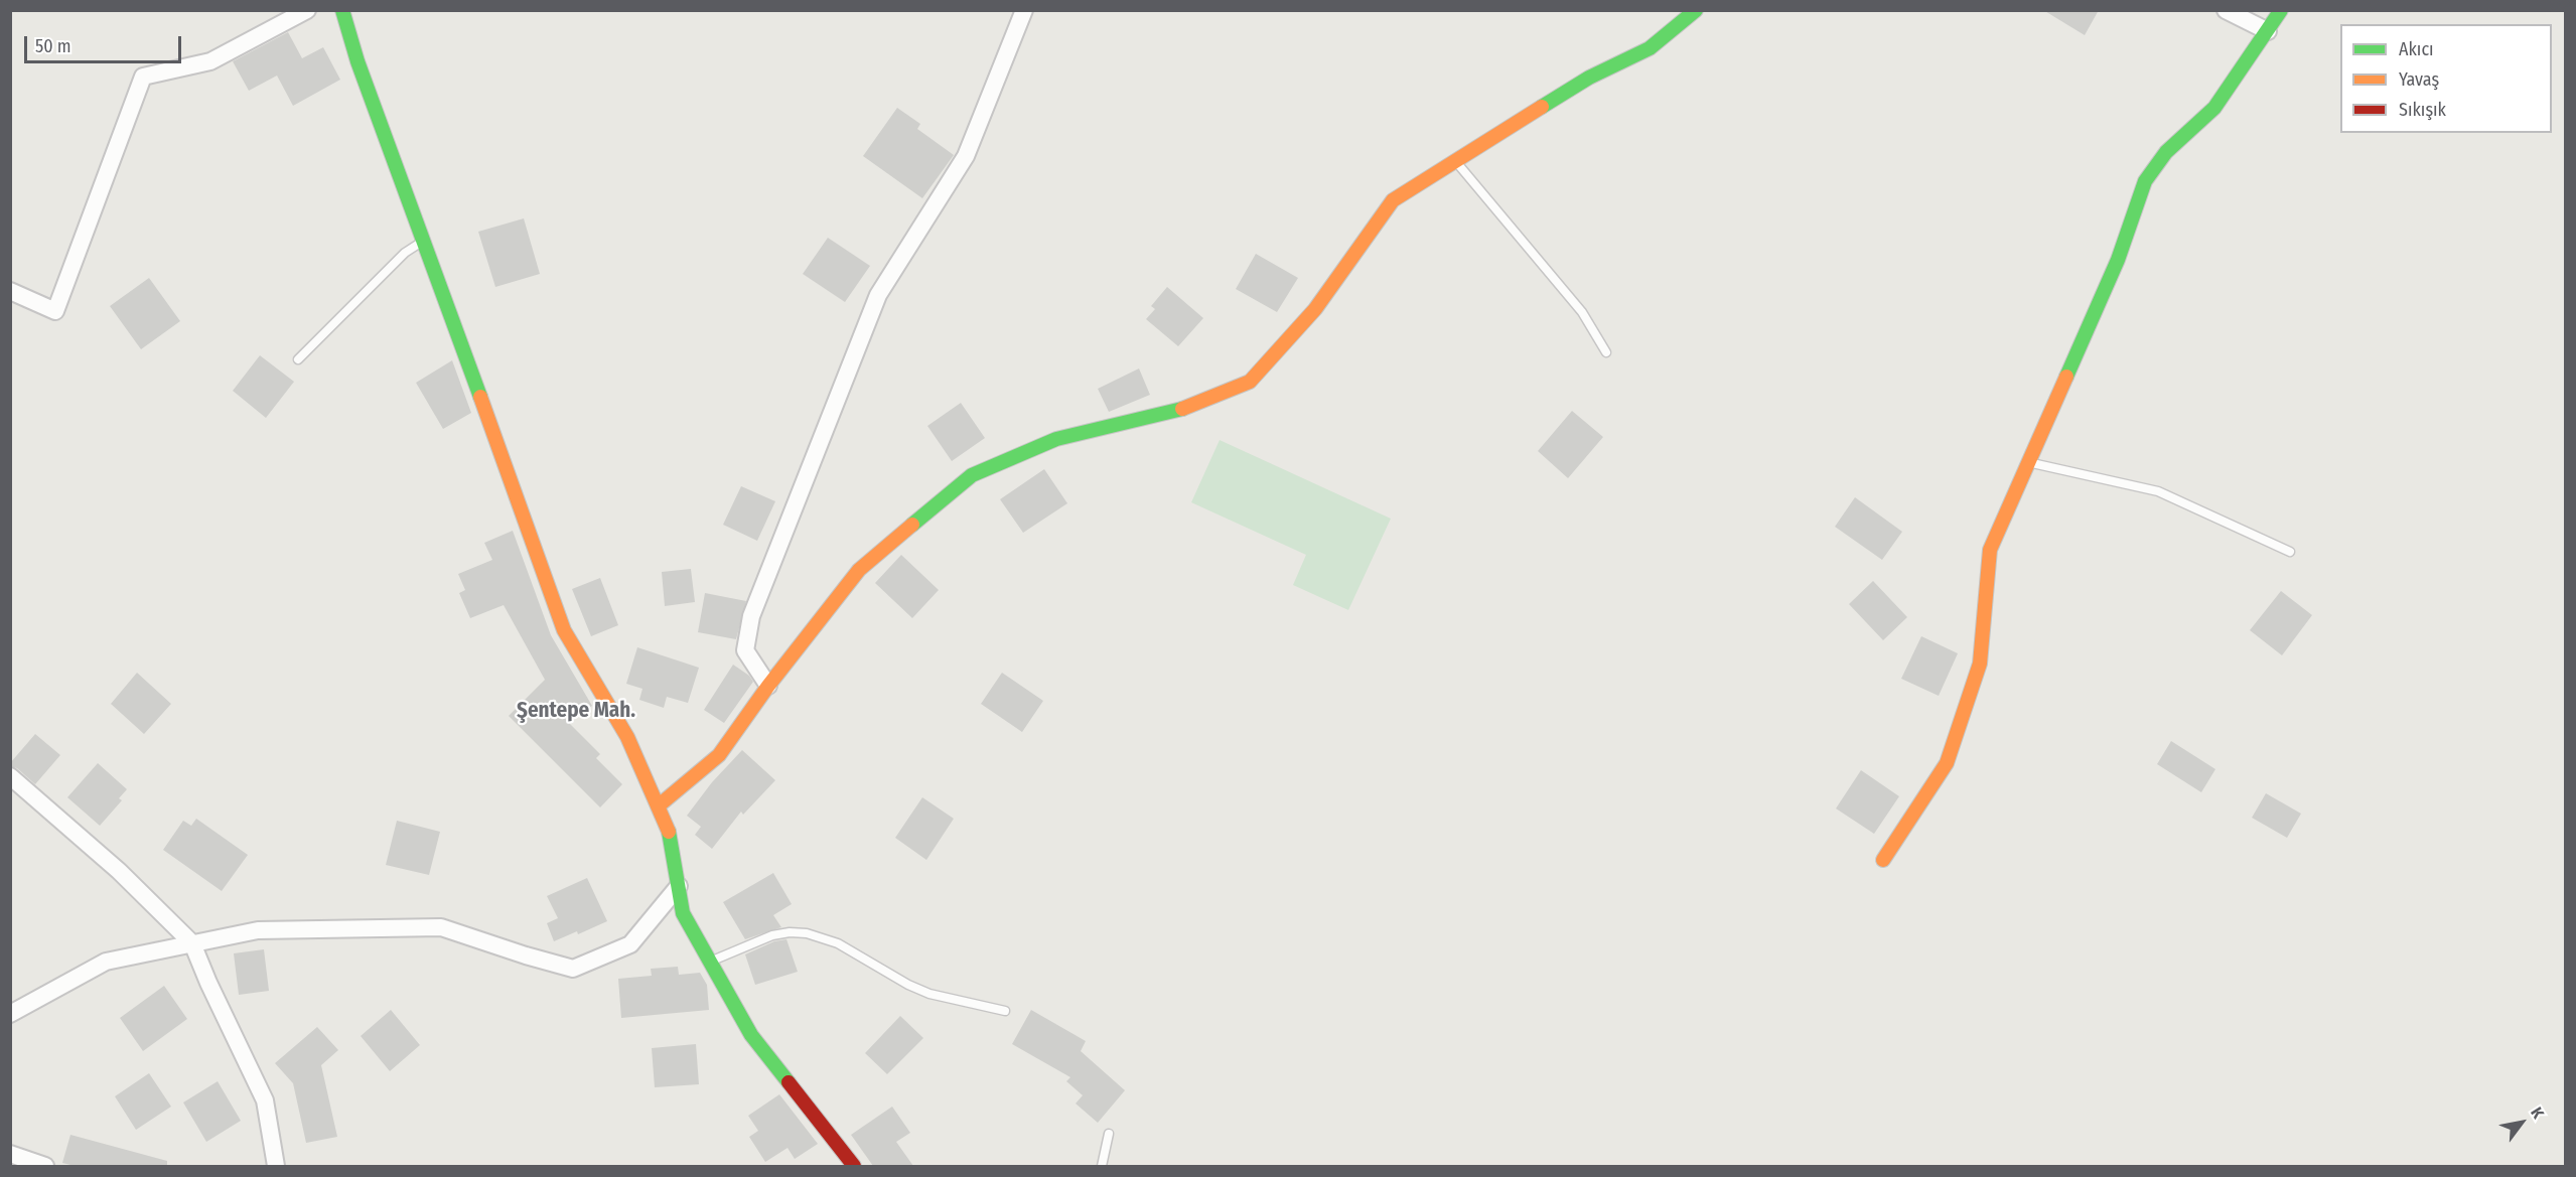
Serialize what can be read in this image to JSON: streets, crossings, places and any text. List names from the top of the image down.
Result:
{
  "districts": ["Şentepe Mah."],
  "legend": ["Akıcı", "Yavaş", "Sıkışık"],
  "scale_bar": "50 m",
  "north": "top right"
}
